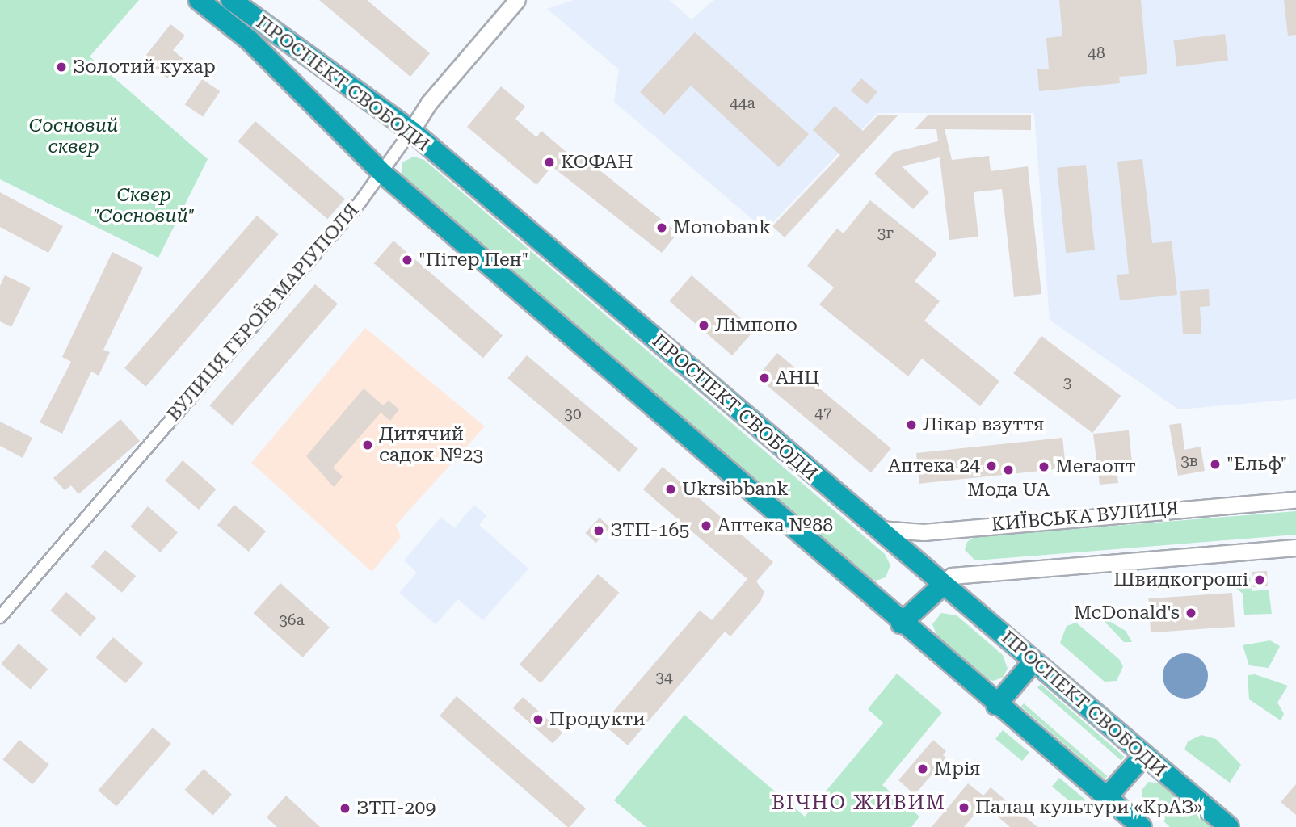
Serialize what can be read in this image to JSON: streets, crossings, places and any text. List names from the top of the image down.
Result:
{
  "streets": {
    "highway": ["ПРОСПЕКТ СВОБОДИ"],
    "main road": ["ВУЛИЦЯ ГЕРОЇВ МАРІУПОЛЯ", "КИЇВСЬКА ВУЛИЦЯ"]
  },
  "crossings": [
    ["ПРОСПЕКТ СВОБОДИ", "ВУЛИЦЯ ГЕРОЇВ МАРІУПОЛЯ"],
    ["ПРОСПЕКТ СВОБОДИ", "КИЇВСЬКА ВУЛИЦЯ"]
  ],
  "districts": ["ВІЧНО ЖИВИМ"],
  "parks": ["Сосновий сквер", "Сквер \"Сосновий\""],
  "places": [
    "Золотий кухар",
    "КОФАН",
    "Monobank",
    "\"Пітер Пен\"",
    "Лімпопо",
    "АНЦ",
    "Лікар взуття",
    "Дитячий садок №23",
    "\"Ельф\"",
    "Аптека 24",
    "Мегаопт",
    "Мода UA",
    "Ukrsibbank",
    "Аптека №88",
    "ЗТП-165",
    "Швидкогроші",
    "McDonald's",
    "Продукти",
    "Мрія",
    "Палац культури «КрАЗ»",
    "ЗТП-209"
  ],
  "house_numbers": [
    "48",
    "44а",
    "3г",
    "3",
    "47",
    "30",
    "3в",
    "36а",
    "34"
  ]
}
